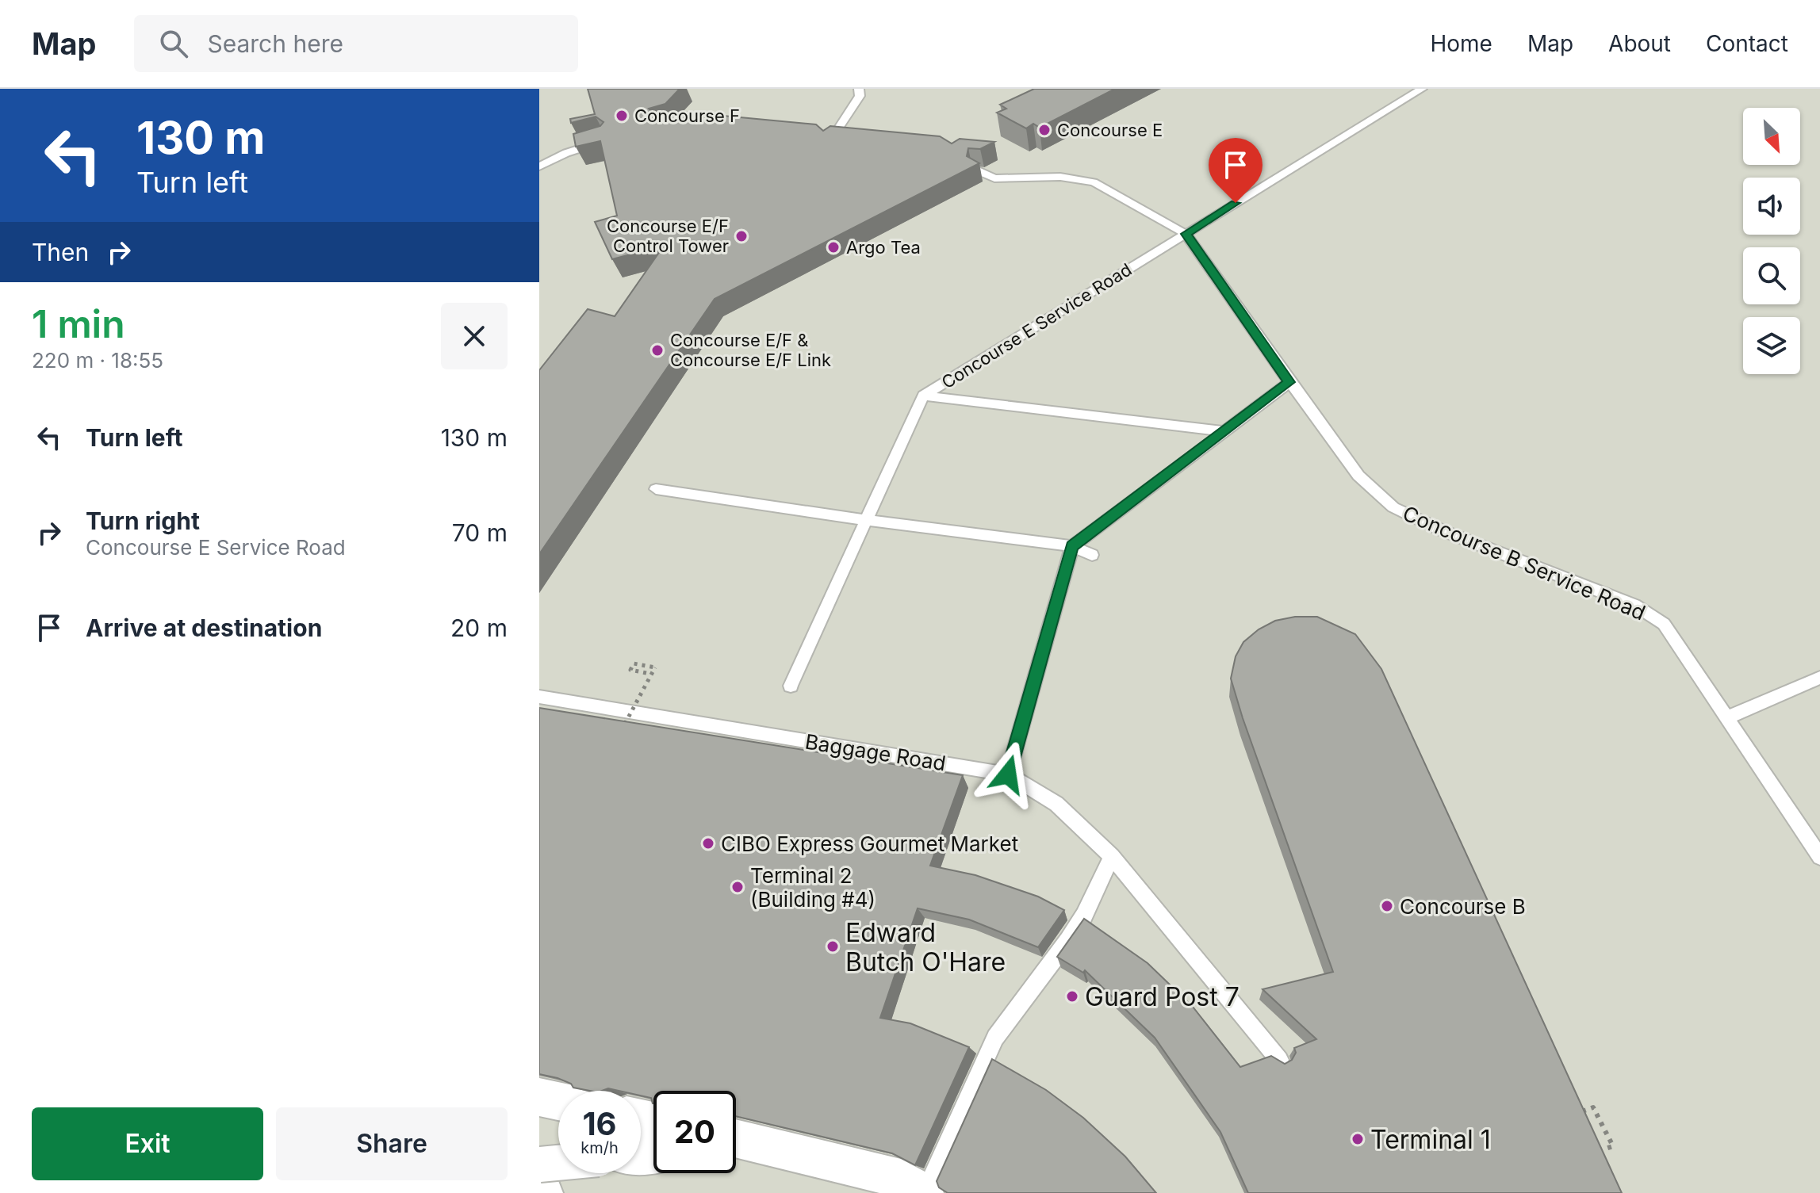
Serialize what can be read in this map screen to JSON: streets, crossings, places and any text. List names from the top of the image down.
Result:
{
  "streets": {
    "lane": ["Concourse E Service Road", "Concourse B Service Road", "Baggage Road"]
  },
  "crossings": [
    ["Concourse E Service Road", "Concourse B Service Road"]
  ],
  "places": [
    "Concourse F",
    "Concourse E",
    "Concourse E/F Control Tower",
    "Argo Tea",
    "Concourse E/F & Concourse E/F Link",
    "CIBO Express Gourmet Market",
    "Terminal 2 (Building #4)",
    "Concourse B",
    "Edward Butch O'Hare",
    "Guard Post 7",
    "Terminal 1"
  ],
  "north": "bottom right",
  "page": {
    "header": "Map",
    "search": "Search here",
    "nav": [
      "Home",
      "Map",
      "About",
      "Contact"
    ],
    "turn": ["130 m", "Turn left"],
    "then": "Then",
    "heading": ["1 min", "220 m · 18:55"],
    "list": [
      {
        "name": "Turn left",
        "value": "130 m"
      },
      {
        "name": "Turn right",
        "note": "Concourse E Service Road",
        "value": "70 m"
      },
      {
        "name": "Arrive at destination",
        "value": "20 m"
      }
    ],
    "speed": "16 km/h",
    "limit": "20",
    "buttons": ["Exit", "Share"]
  }
}
